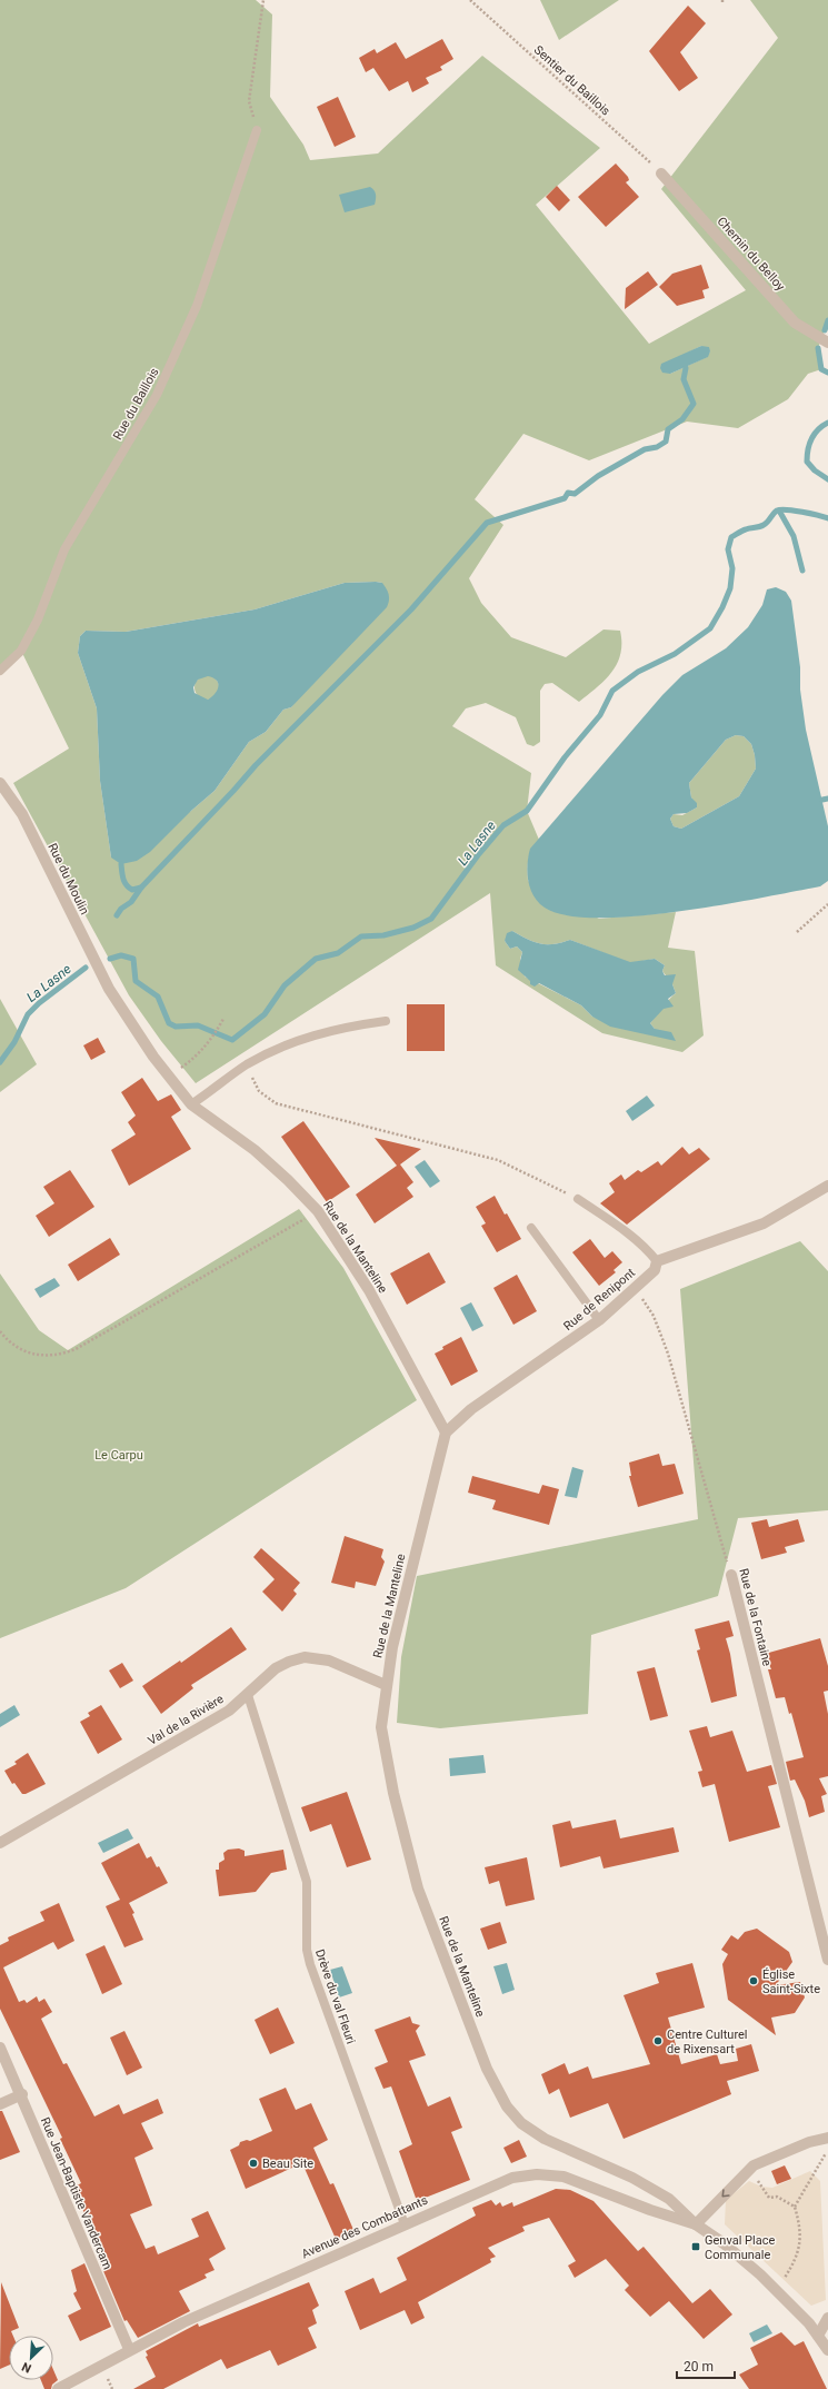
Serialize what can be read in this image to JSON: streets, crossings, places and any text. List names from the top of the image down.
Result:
{
  "streets": {
    "street": [
      "Chemin du Belloy",
      "Rue du Moulin",
      "Rue de la Manteline",
      "Rue de Renipont",
      "Rue de la Fontaine",
      "Val de la Rivière",
      "Rue Jean-Baptiste Vandercam",
      "Avenue des Combattants"
    ],
    "lane": ["Rue du Baillois", "Drève du val Fleuri"],
    "path": ["Sentier du Baillois"]
  },
  "crossings": [
    ["Sentier du Baillois", "Chemin du Belloy"],
    ["Rue du Moulin", "Rue de la Manteline"],
    ["Rue de la Manteline", "Rue de Renipont"],
    ["Rue de la Manteline", "Val de la Rivière"],
    ["Rue de la Manteline", "Avenue des Combattants"],
    ["Rue de Renipont", "Rue de la Fontaine"],
    ["Val de la Rivière", "Drève du val Fleuri"],
    ["Drève du val Fleuri", "Avenue des Combattants"],
    ["Rue Jean-Baptiste Vandercam", "Avenue des Combattants"]
  ],
  "water": ["La Lasne"],
  "parks": ["Le Carpu"],
  "places": {
    "other": ["Église Saint-Sixte", "Centre Culturel de Rixensart", "Beau Site"],
    "transit": ["Genval Place Communale"]
  },
  "scale_bar": "20 m",
  "north": "bottom left"
}
